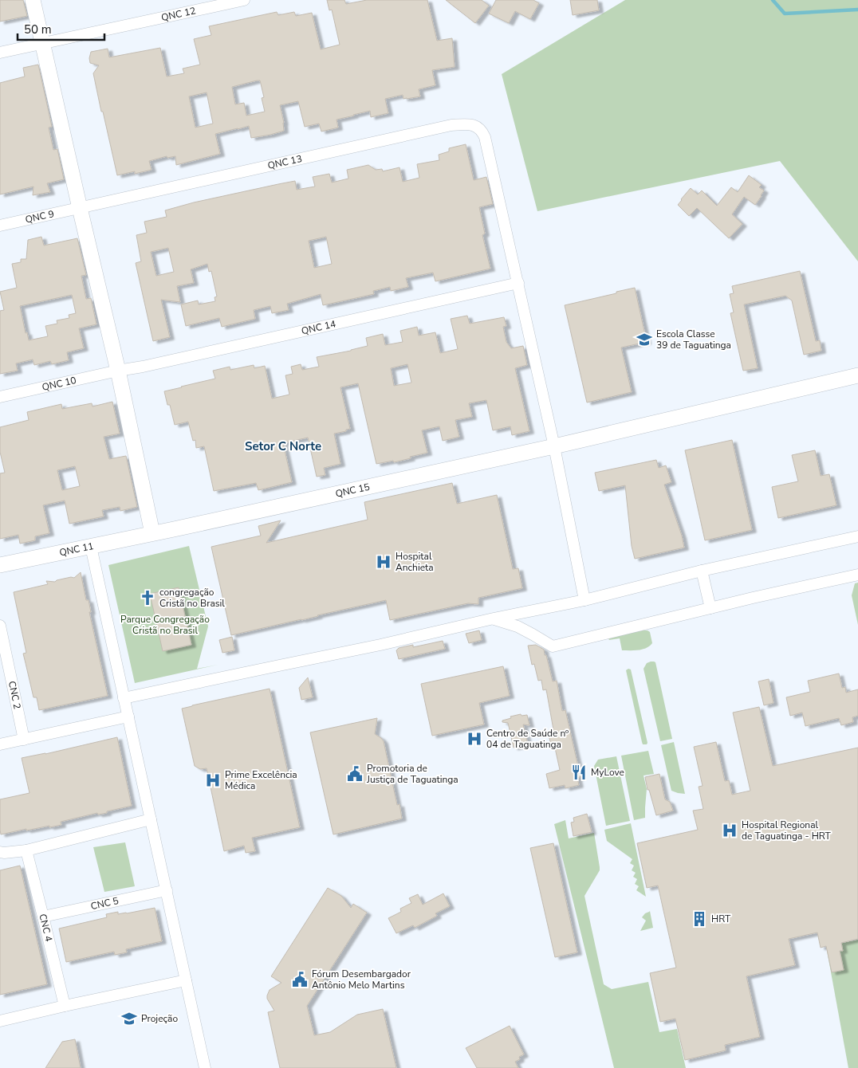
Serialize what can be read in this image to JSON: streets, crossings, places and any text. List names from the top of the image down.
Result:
{
  "streets": {
    "street": [
      "QNC 12",
      "QNC 13",
      "QNC 9",
      "QNC 14",
      "QNC 10",
      "QNC 15",
      "QNC 11",
      "CNC 2",
      "CNC 5",
      "CNC 4"
    ]
  },
  "crossings": [
    ["QNC 13", "QNC 9"],
    ["QNC 13", "QNC 14"],
    ["QNC 14", "QNC 10"],
    ["QNC 15", "QNC 11"],
    ["CNC 5", "CNC 4"]
  ],
  "districts": ["Setor C Norte"],
  "parks": ["Parque Congregação Cristã no Brasil"],
  "places": {
    "school or university": ["Escola Classe 39 de Taguatinga", "Projeção"],
    "hospital": [
      "Hospital Anchieta",
      "Centro de Saúde nº 04 de Taguatinga",
      "Prime Excelência Médica",
      "Hospital Regional de Taguatinga - HRT"
    ],
    "church": ["congregação Cristã no Brasil"],
    "restaurant": ["MyLove"],
    "public building": ["Promotoria de Justiça de Taguatinga", "Fórum Desembargador Antônio Melo Martins"],
    "building": ["HRT"]
  },
  "scale_bar": "50 m"
}
